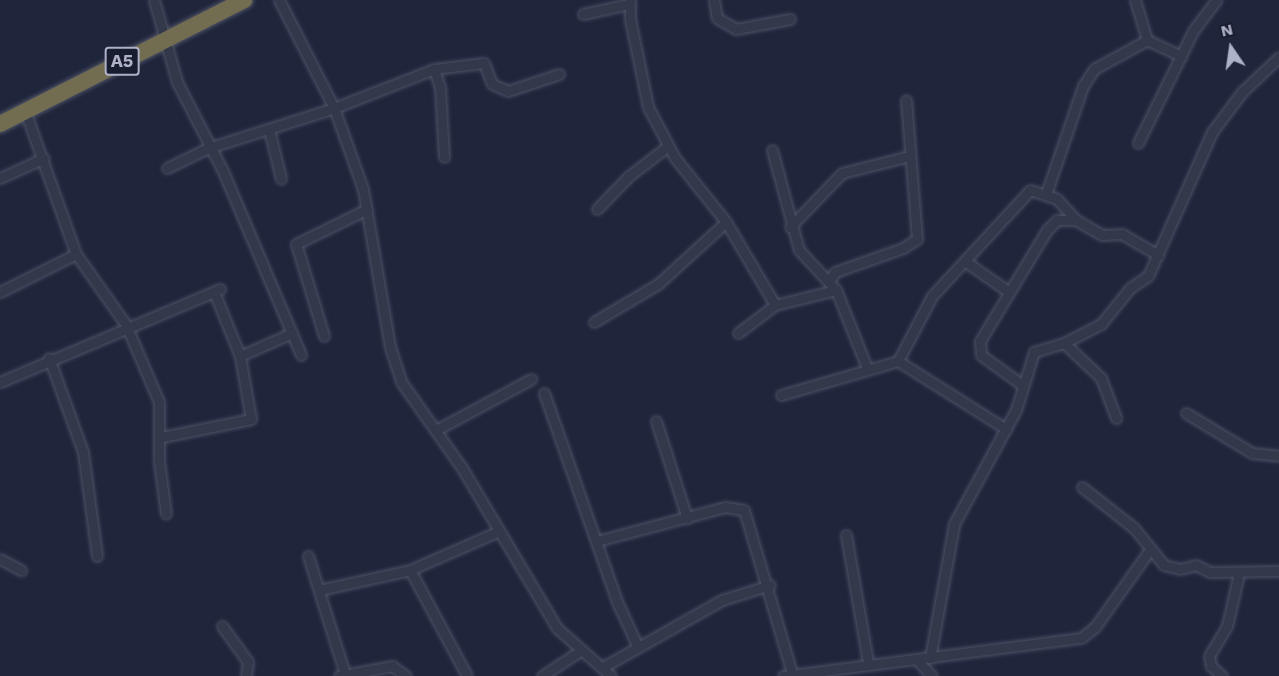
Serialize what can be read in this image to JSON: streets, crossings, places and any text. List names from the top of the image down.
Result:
{
  "streets": {
    "highway": ["A5"]
  },
  "north": "top"
}
